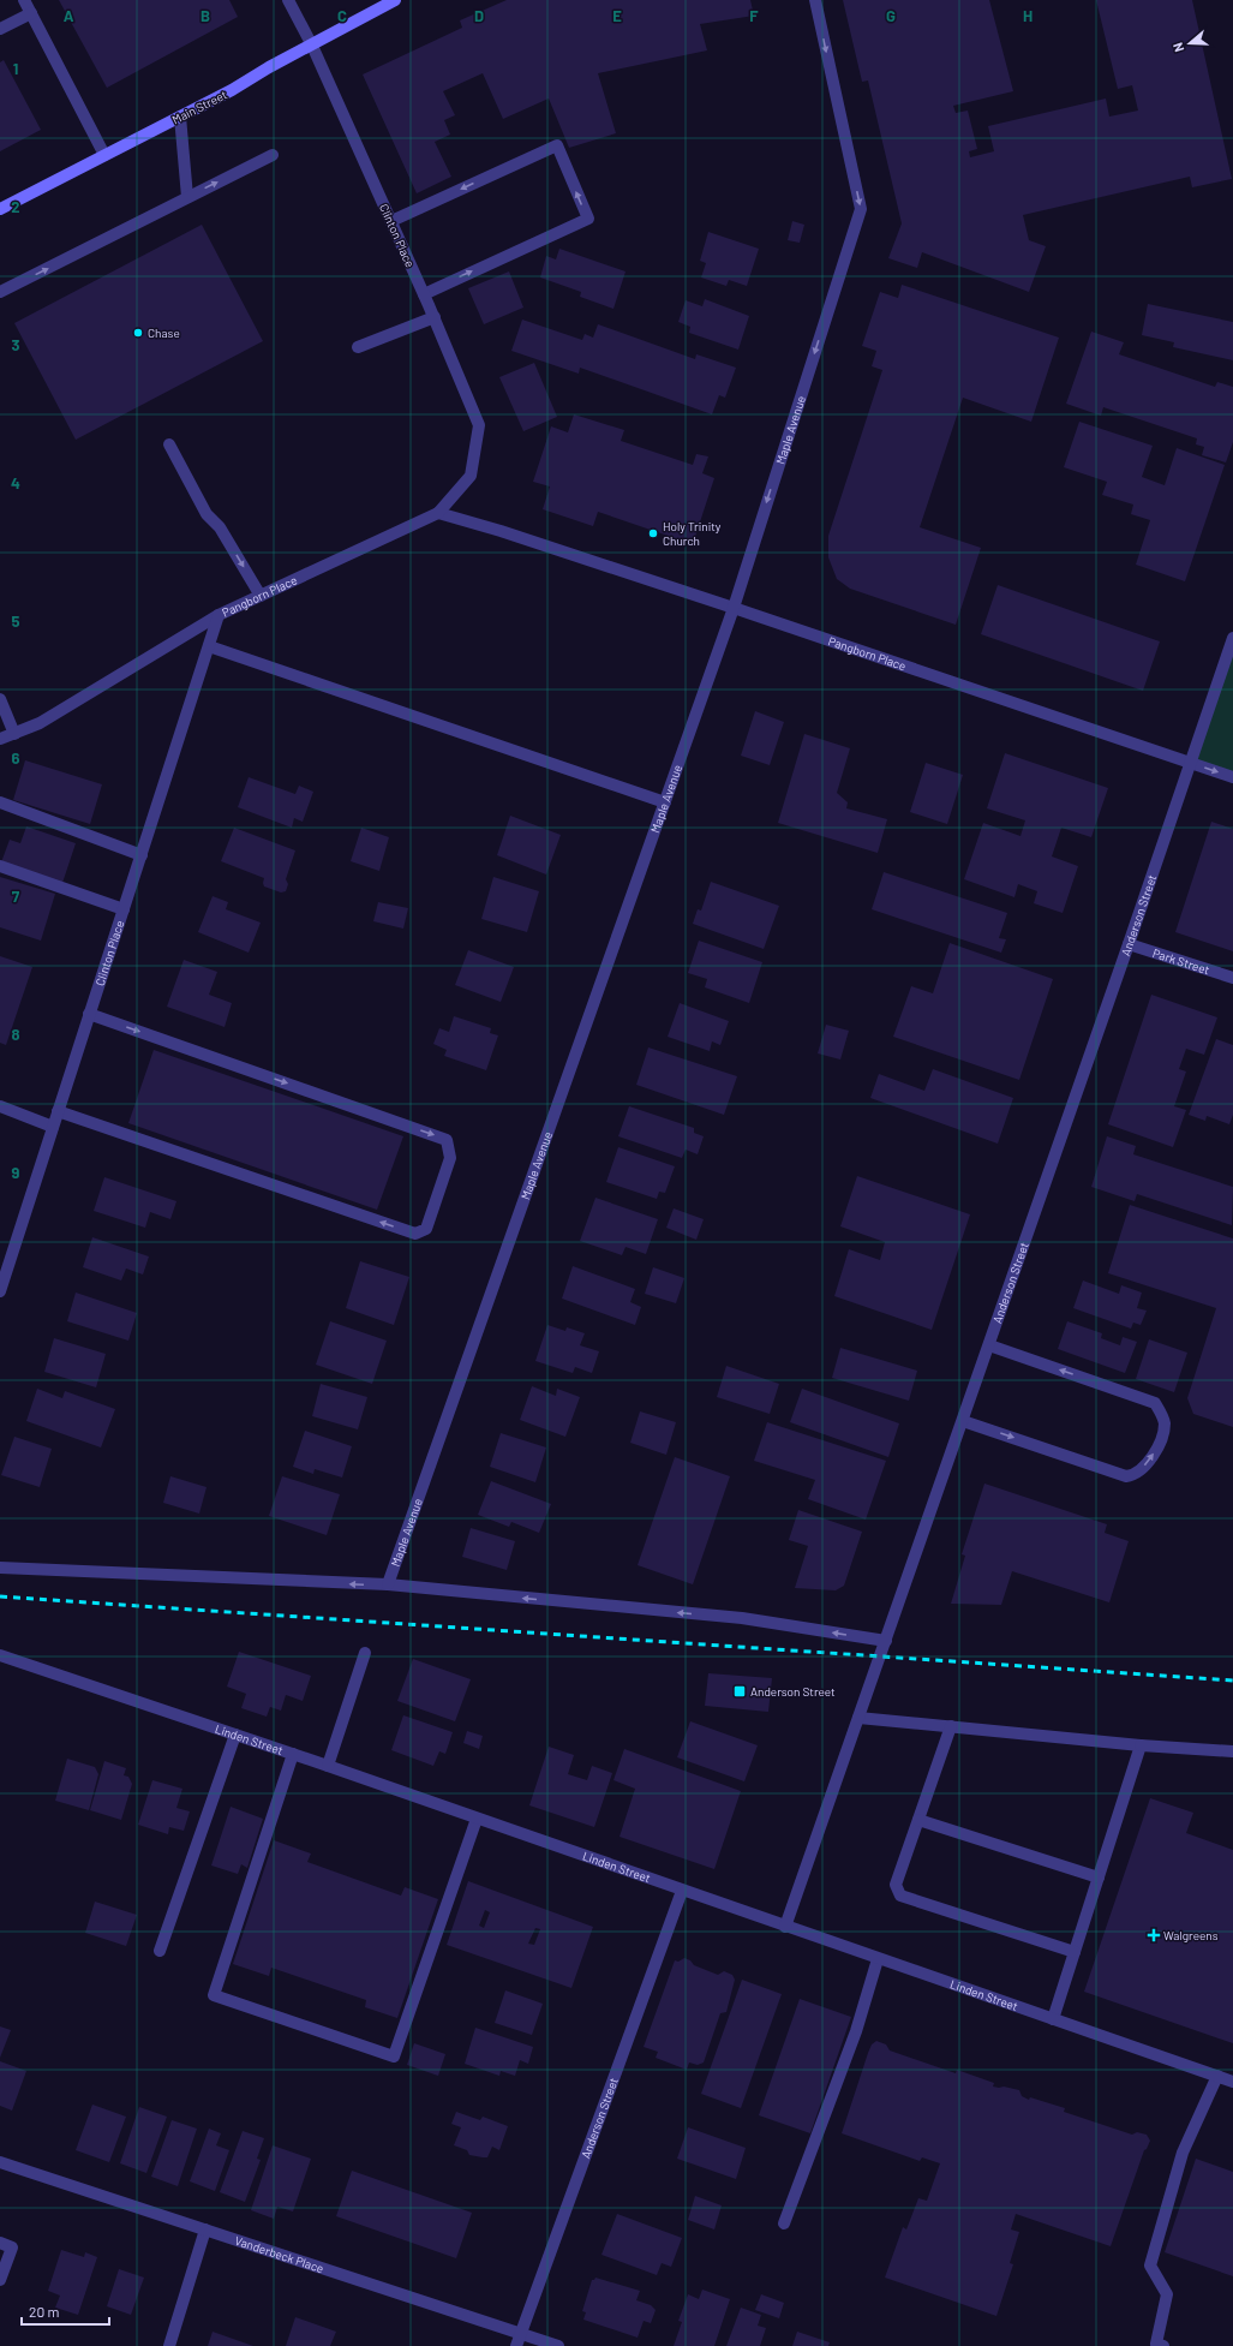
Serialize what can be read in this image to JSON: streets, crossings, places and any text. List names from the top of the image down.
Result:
{
  "streets": {
    "main road": ["Main Street"],
    "street": [
      "Clinton Place",
      "Maple Avenue",
      "Pangborn Place",
      "Anderson Street",
      "Park Street",
      "Linden Street",
      "Vanderbeck Place"
    ]
  },
  "crossings": [
    ["Main Street", "Clinton Place"],
    ["Clinton Place", "Pangborn Place"],
    ["Maple Avenue", "Pangborn Place"],
    ["Pangborn Place", "Anderson Street"],
    ["Anderson Street", "Park Street"],
    ["Anderson Street", "Linden Street"],
    ["Anderson Street", "Vanderbeck Place"]
  ],
  "one_way": ["Maple Avenue"],
  "places": {
    "other": ["Chase", "Holy Trinity Church"],
    "transit": ["Anderson Street"],
    "health": ["Walgreens"]
  },
  "scale_bar": "20 m",
  "north": "left",
  "grid": {
    "columns": [
      "A",
      "B",
      "C",
      "D",
      "E",
      "F",
      "G",
      "H"
    ],
    "rows": [
      "1",
      "2",
      "3",
      "4",
      "5",
      "6",
      "7",
      "8",
      "9"
    ]
  }
}
